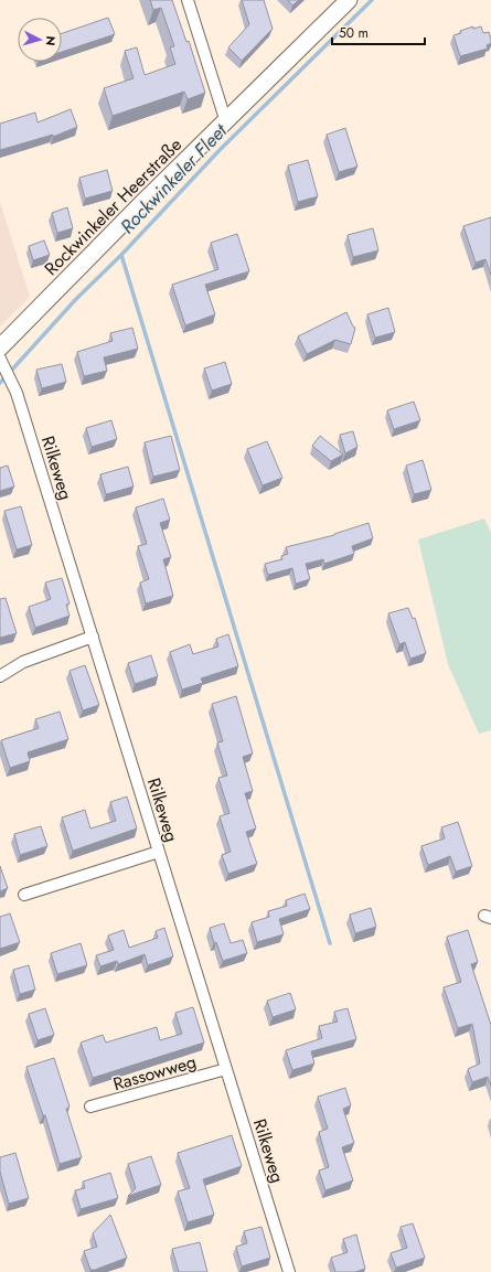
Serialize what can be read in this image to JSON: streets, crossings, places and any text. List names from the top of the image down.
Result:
{
  "streets": {
    "main road": ["Rockwinkeler Heerstraße"],
    "street": ["Rilkeweg", "Rassowweg"]
  },
  "crossings": [
    ["Rilkeweg", "Rassowweg"]
  ],
  "water": ["Rockwinkeler Fleet"],
  "scale_bar": "50 m",
  "north": "right"
}
